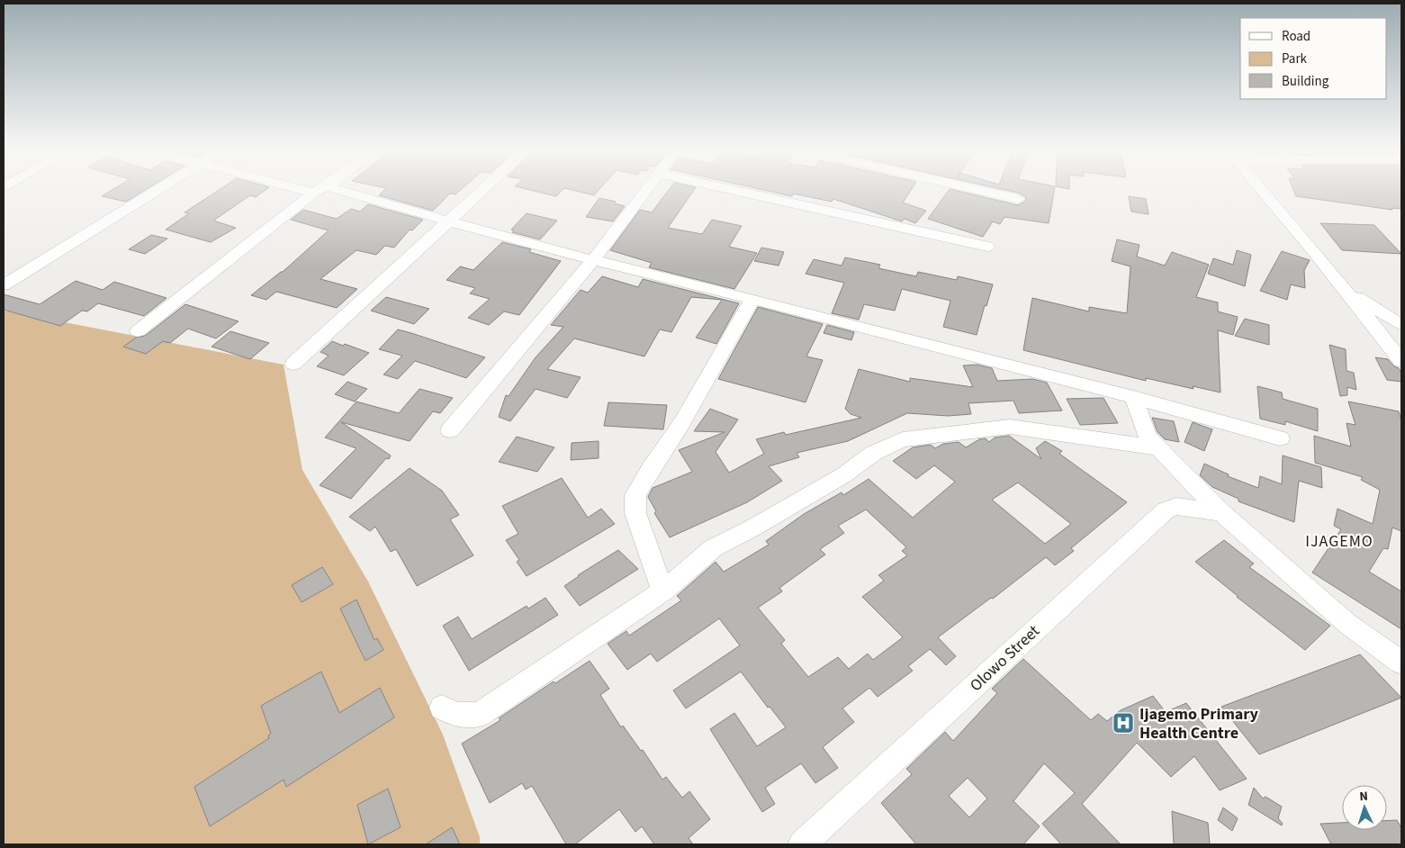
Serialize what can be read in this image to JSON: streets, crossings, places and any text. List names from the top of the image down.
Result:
{
  "streets": {
    "street": ["Olowo Street"]
  },
  "districts": ["IJAGEMO"],
  "places": {
    "hospital": ["Ijagemo Primary Health Centre"]
  },
  "legend": ["Road", "Park", "Building"],
  "north": "top"
}
